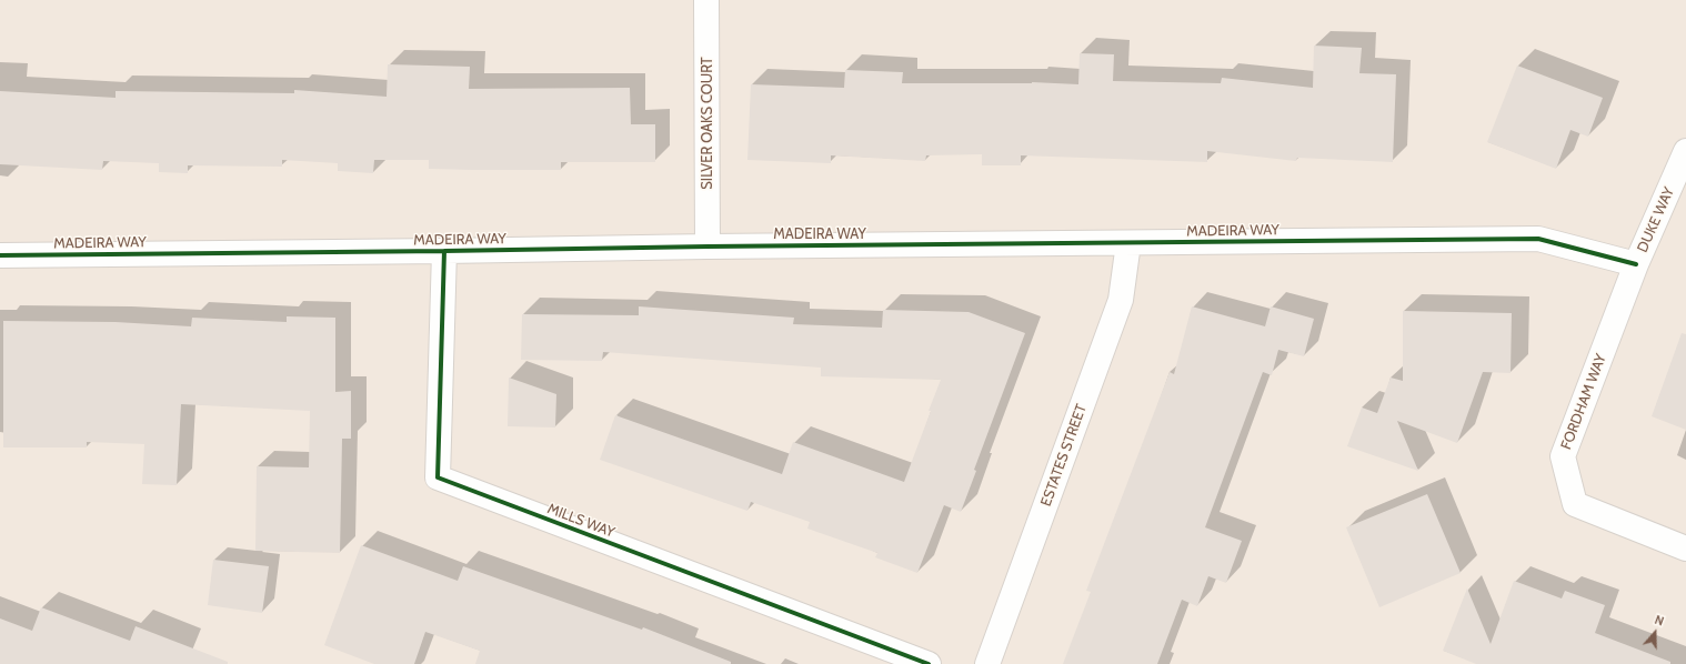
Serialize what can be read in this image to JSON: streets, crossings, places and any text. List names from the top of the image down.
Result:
{
  "streets": {
    "street": [
      "SILVER OAKS COURT",
      "DUKE WAY",
      "MADEIRA WAY",
      "FORDHAM WAY",
      "ESTATES STREET",
      "MILLS WAY"
    ]
  },
  "crossings": [
    ["SILVER OAKS COURT", "MADEIRA WAY"],
    ["DUKE WAY", "MADEIRA WAY"],
    ["DUKE WAY", "FORDHAM WAY"],
    ["MADEIRA WAY", "FORDHAM WAY"],
    ["MADEIRA WAY", "ESTATES STREET"],
    ["MADEIRA WAY", "MILLS WAY"]
  ],
  "north": "top"
}
